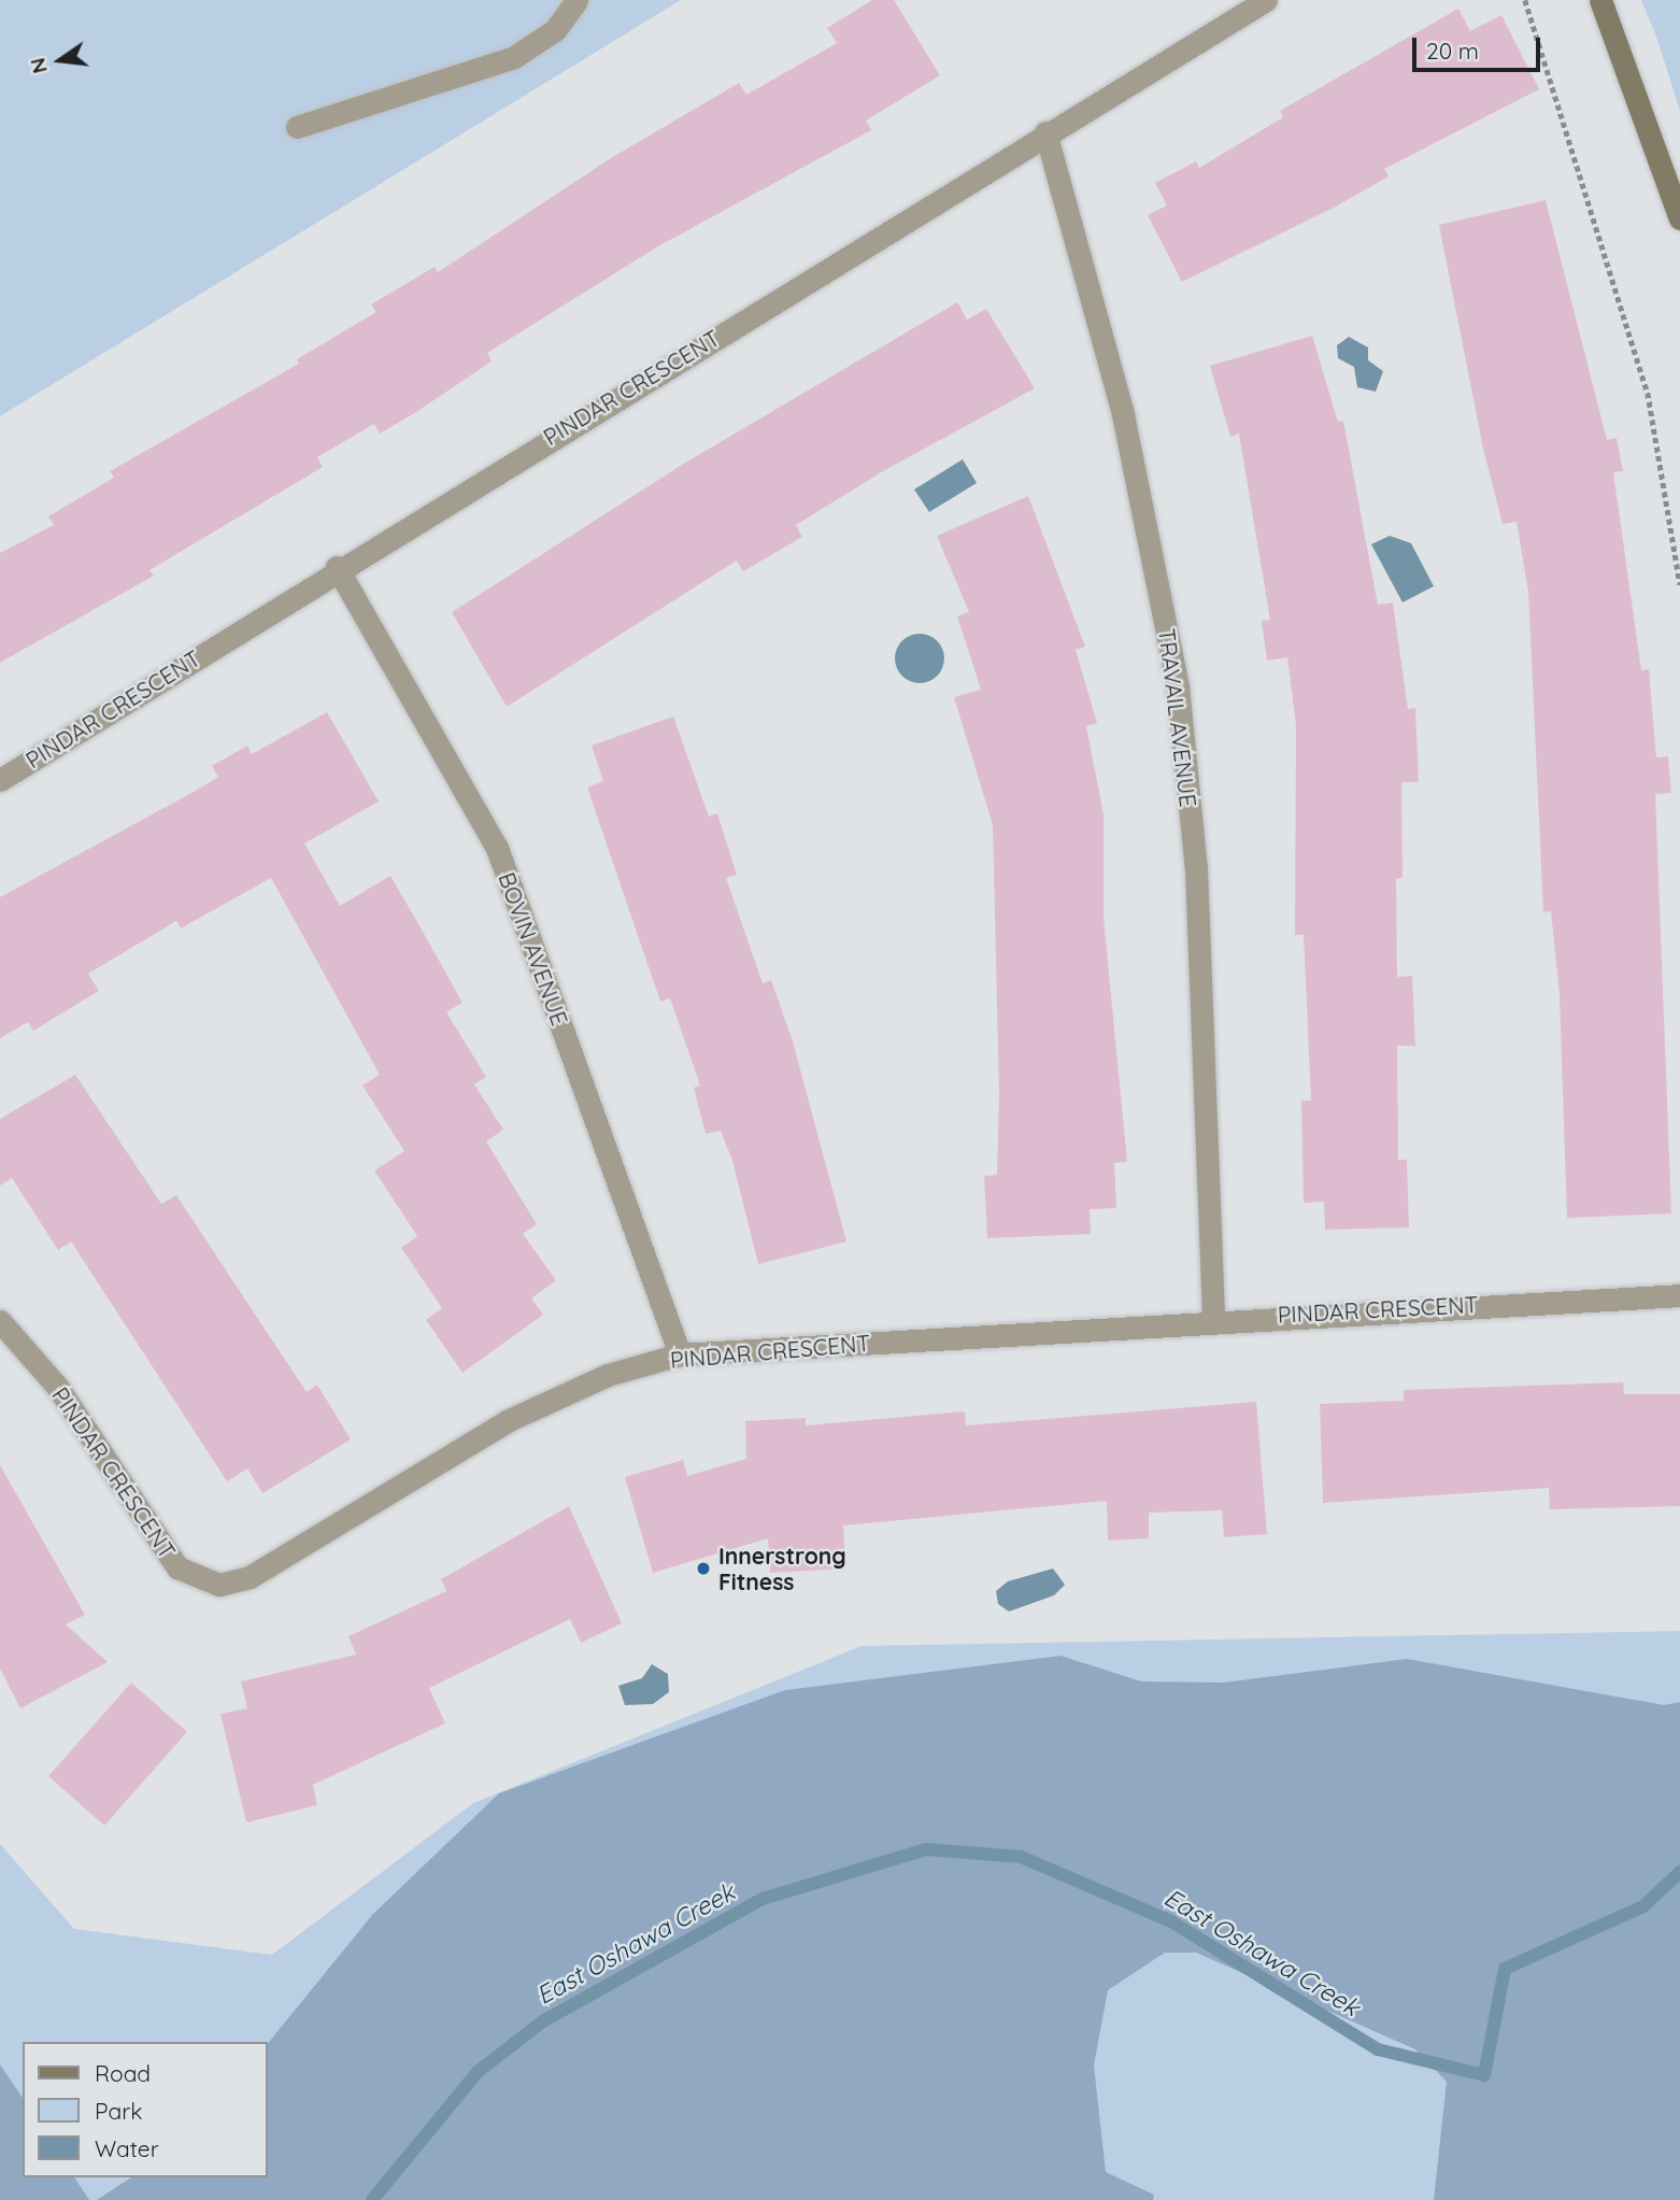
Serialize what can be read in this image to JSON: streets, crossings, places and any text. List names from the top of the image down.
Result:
{
  "streets": {
    "street": ["PINDAR CRESCENT", "TRAVAIL AVENUE", "BOVIN AVENUE"]
  },
  "crossings": [
    ["PINDAR CRESCENT", "TRAVAIL AVENUE"],
    ["PINDAR CRESCENT", "BOVIN AVENUE"]
  ],
  "water": ["East Oshawa Creek"],
  "places": ["Innerstrong Fitness"],
  "legend": ["Road", "Park", "Water"],
  "scale_bar": "20 m",
  "north": "left"
}
